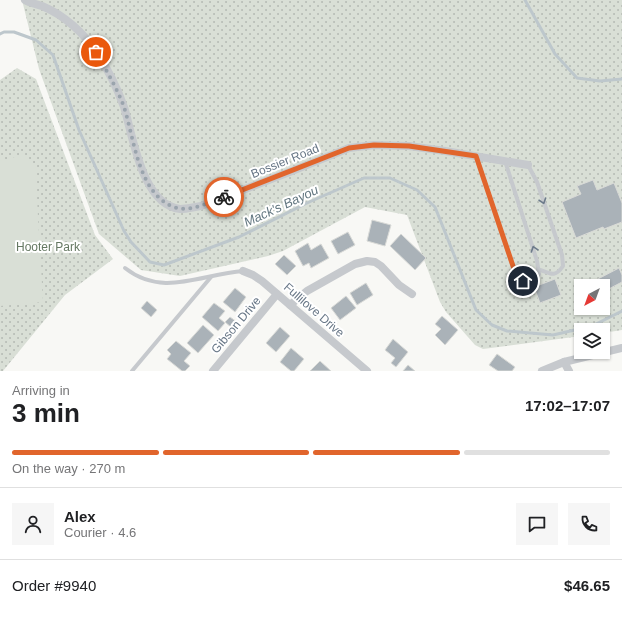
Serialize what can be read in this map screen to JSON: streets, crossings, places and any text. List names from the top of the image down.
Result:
{
  "streets": {
    "street": ["Bossier Road", "Fullilove Drive", "Gibson Drive"]
  },
  "crossings": [
    ["Fullilove Drive", "Gibson Drive"]
  ],
  "water": ["Mack's Bayou"],
  "parks": ["Hooter Park"],
  "north": "bottom left",
  "page": {
    "heading": ["3 min", "Arriving in", "17:02–17:07"],
    "panel": [
      "Alex",
      "Courier · 4.6",
      "Order #9940",
      "$46.65"
    ],
    "bar": "On the way · 270 m"
  }
}
